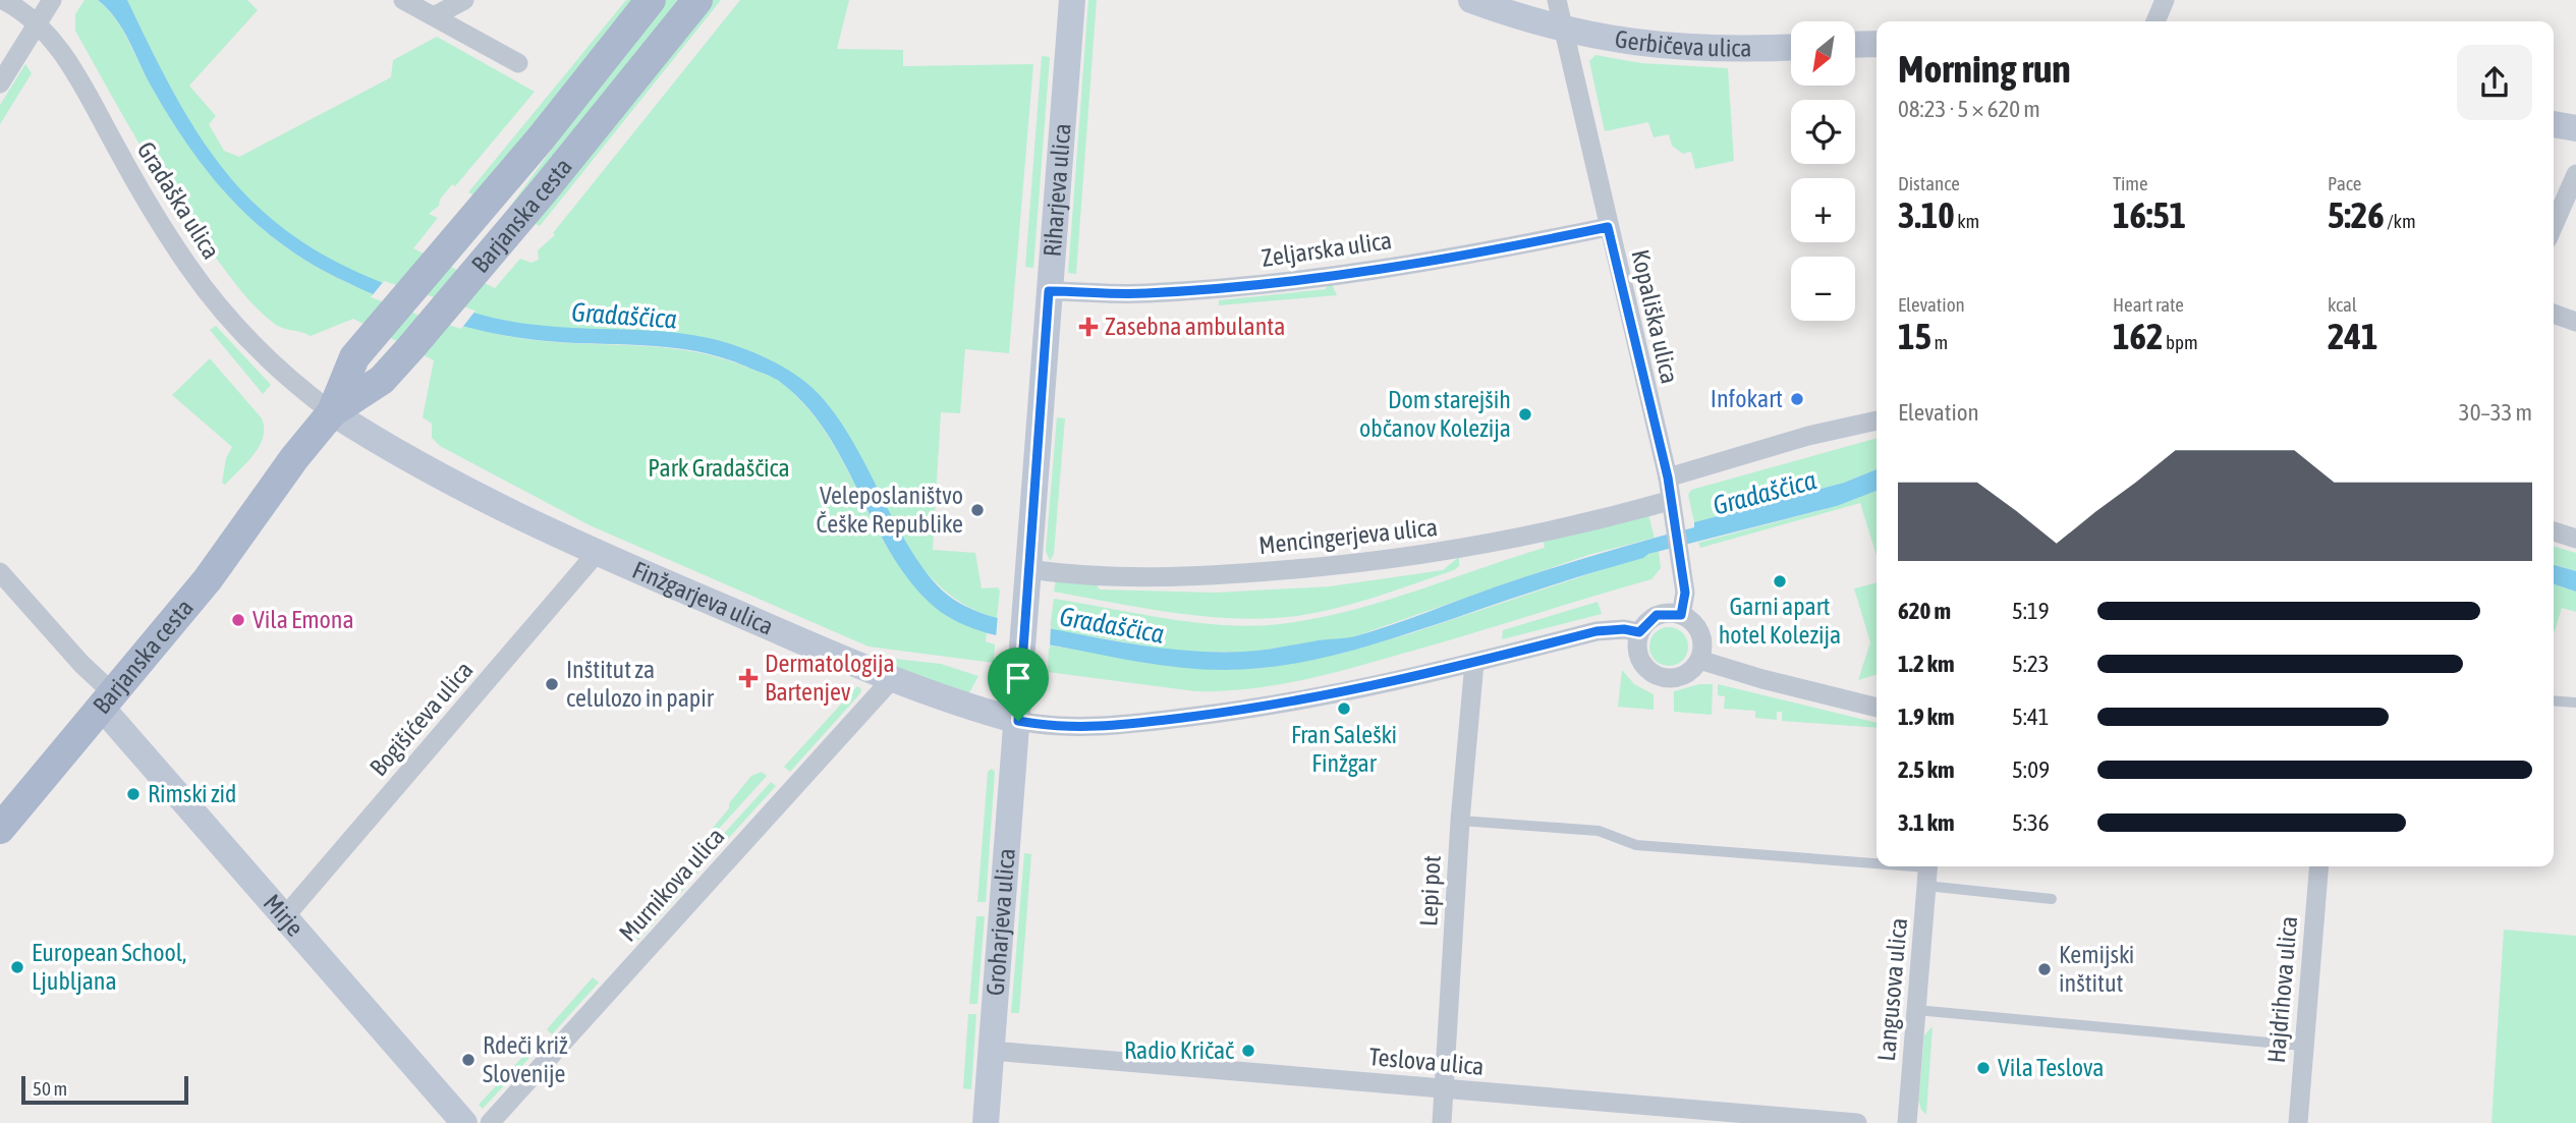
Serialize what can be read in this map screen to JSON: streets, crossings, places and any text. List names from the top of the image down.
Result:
{
  "streets": {
    "main road": ["Barjanska cesta"],
    "street": [
      "Gerbičeva ulica",
      "Riharjeva ulica",
      "Gradaška ulica",
      "Zeljarska ulica",
      "Kopališka ulica",
      "Mencingerjeva ulica",
      "Finžgarjeva ulica",
      "Bogišićeva ulica",
      "Murnikova ulica",
      "Lepi pot",
      "Mirje",
      "Groharjeva ulica",
      "Langusova ulica",
      "Hajdrihova ulica",
      "Teslova ulica"
    ]
  },
  "crossings": [
    ["Gerbičeva ulica", "Kopališka ulica"],
    ["Riharjeva ulica", "Zeljarska ulica"],
    ["Riharjeva ulica", "Mencingerjeva ulica"],
    ["Riharjeva ulica", "Finžgarjeva ulica"],
    ["Riharjeva ulica", "Groharjeva ulica"],
    ["Gradaška ulica", "Barjanska cesta"],
    ["Gradaška ulica", "Finžgarjeva ulica"],
    ["Barjanska cesta", "Finžgarjeva ulica"],
    ["Barjanska cesta", "Mirje"],
    ["Zeljarska ulica", "Kopališka ulica"],
    ["Kopališka ulica", "Mencingerjeva ulica"],
    ["Kopališka ulica", "Finžgarjeva ulica"],
    ["Finžgarjeva ulica", "Bogišićeva ulica"],
    ["Finžgarjeva ulica", "Murnikova ulica"],
    ["Finžgarjeva ulica", "Lepi pot"],
    ["Finžgarjeva ulica", "Groharjeva ulica"],
    ["Bogišićeva ulica", "Mirje"],
    ["Lepi pot", "Teslova ulica"],
    ["Groharjeva ulica", "Teslova ulica"]
  ],
  "water": ["Gradaščica"],
  "parks": ["Park Gradaščica"],
  "places": {
    "health": ["Zasebna ambulanta", "Dermatologija Bartenjev"],
    "other": [
      "Infokart",
      "Dom starejših občanov Kolezija",
      "Veleposlaništvo Češke Republike",
      "Garni apart hotel Kolezija",
      "Vila Emona",
      "Inštitut za celulozo in papir",
      "Fran Saleški Finžgar",
      "Rimski zid",
      "European School, Ljubljana",
      "Kemijski inštitut",
      "Radio Kričač",
      "Rdeči križ Slovenije",
      "Vila Teslova"
    ]
  },
  "scale_bar": "50 m",
  "north": "bottom left",
  "page": {
    "map_buttons": ["+", "−"],
    "heading": ["Morning run", "08:23 · 5 × 620 m"],
    "stats": [
      ["Distance", "3.10 km"],
      ["Time", "16:51"],
      ["Pace", "5:26 /km"],
      ["Elevation", "15 m"],
      ["Heart rate", "162 bpm"],
      ["kcal", "241"]
    ],
    "chart": ["Elevation", "30–33 m"],
    "list": [
      {
        "name": "620 m",
        "note": "5:19"
      },
      {
        "name": "1.2 km",
        "note": "5:23"
      },
      {
        "name": "1.9 km",
        "note": "5:41"
      },
      {
        "name": "2.5 km",
        "note": "5:09"
      },
      {
        "name": "3.1 km",
        "note": "5:36"
      }
    ],
    "scale": "50 m"
  }
}
